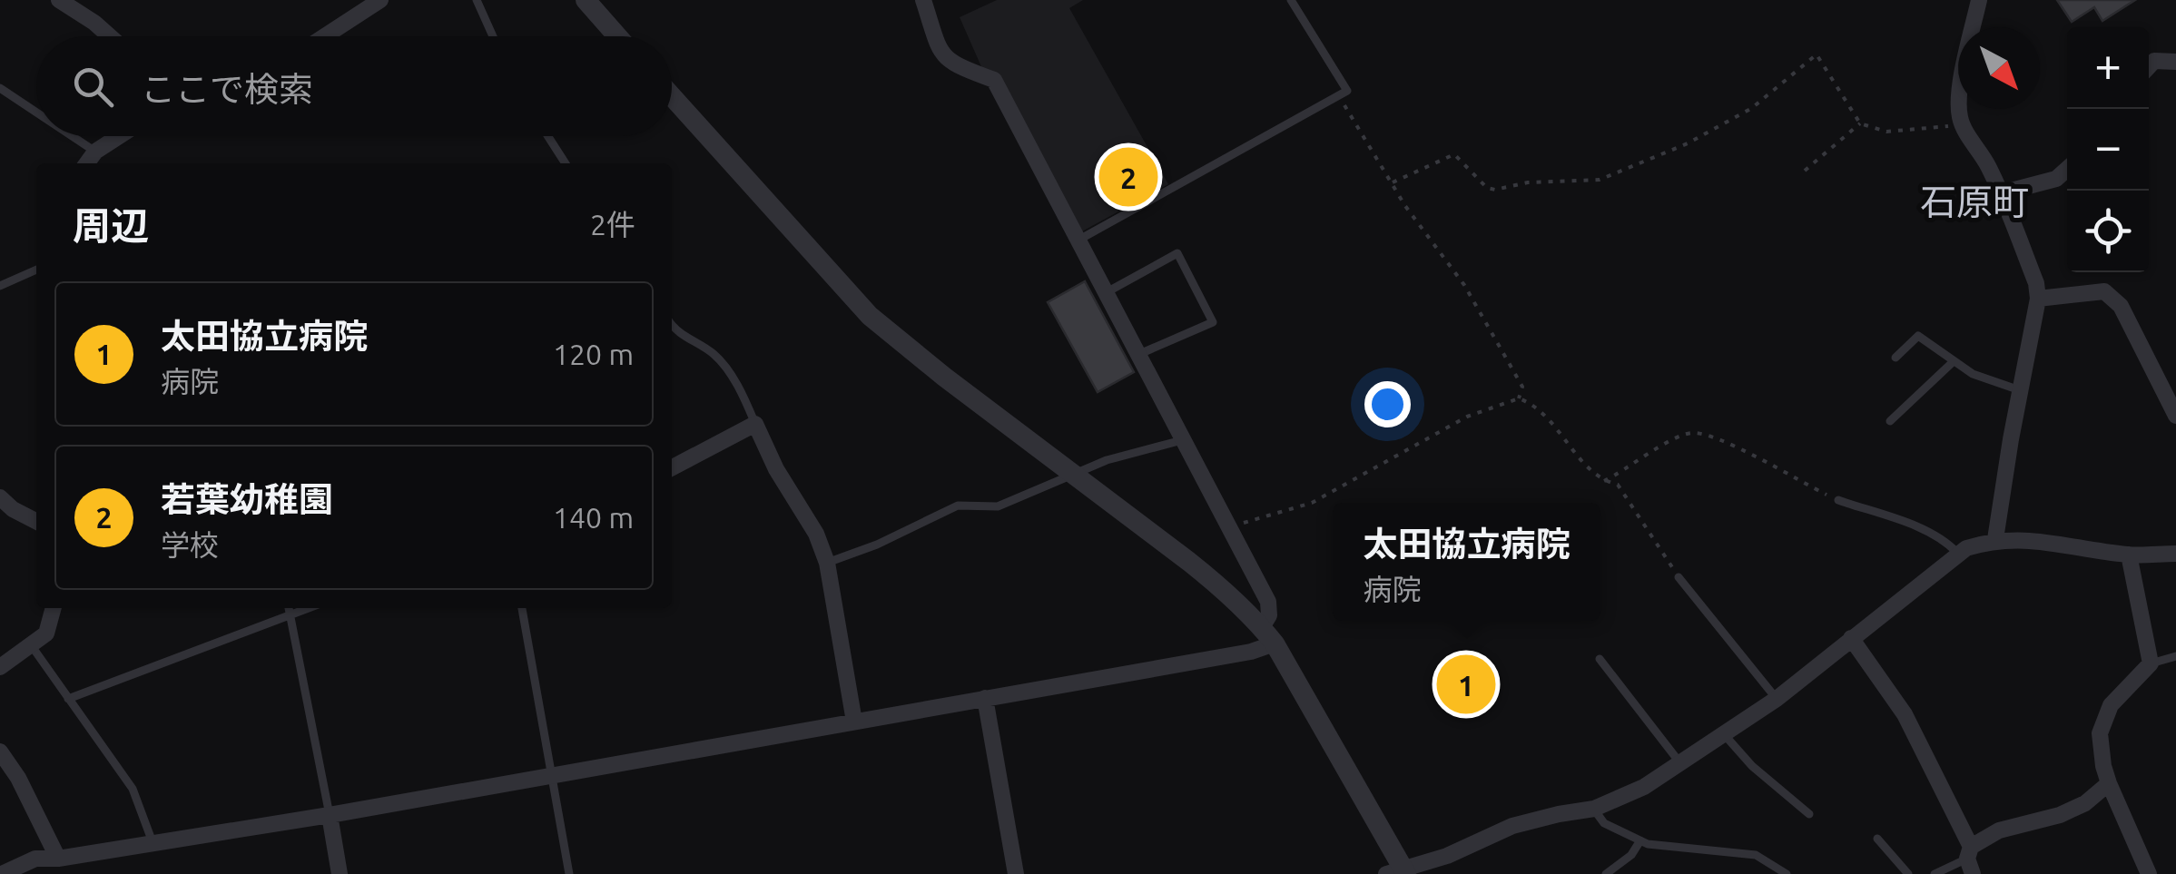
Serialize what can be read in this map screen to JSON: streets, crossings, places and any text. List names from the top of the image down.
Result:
{
  "districts": ["石原町"],
  "north": "bottom right",
  "page": {
    "map_buttons": ["+", "−"],
    "search": "ここで検索",
    "pins": ["2", "1"],
    "heading": ["周辺", "2件"],
    "list": [
      {
        "mark": "1",
        "name": "太田協立病院",
        "note": "病院",
        "value": "120 m"
      },
      {
        "mark": "2",
        "name": "若葉幼稚園",
        "note": "学校",
        "value": "140 m"
      }
    ],
    "popup": ["太田協立病院", "病院"]
  }
}
